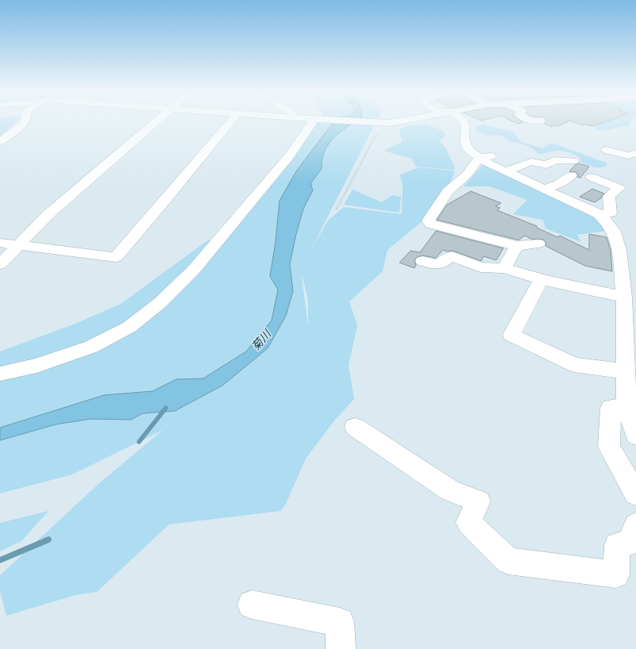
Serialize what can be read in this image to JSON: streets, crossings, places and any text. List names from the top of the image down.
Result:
{
  "water": ["菊川"]
}
